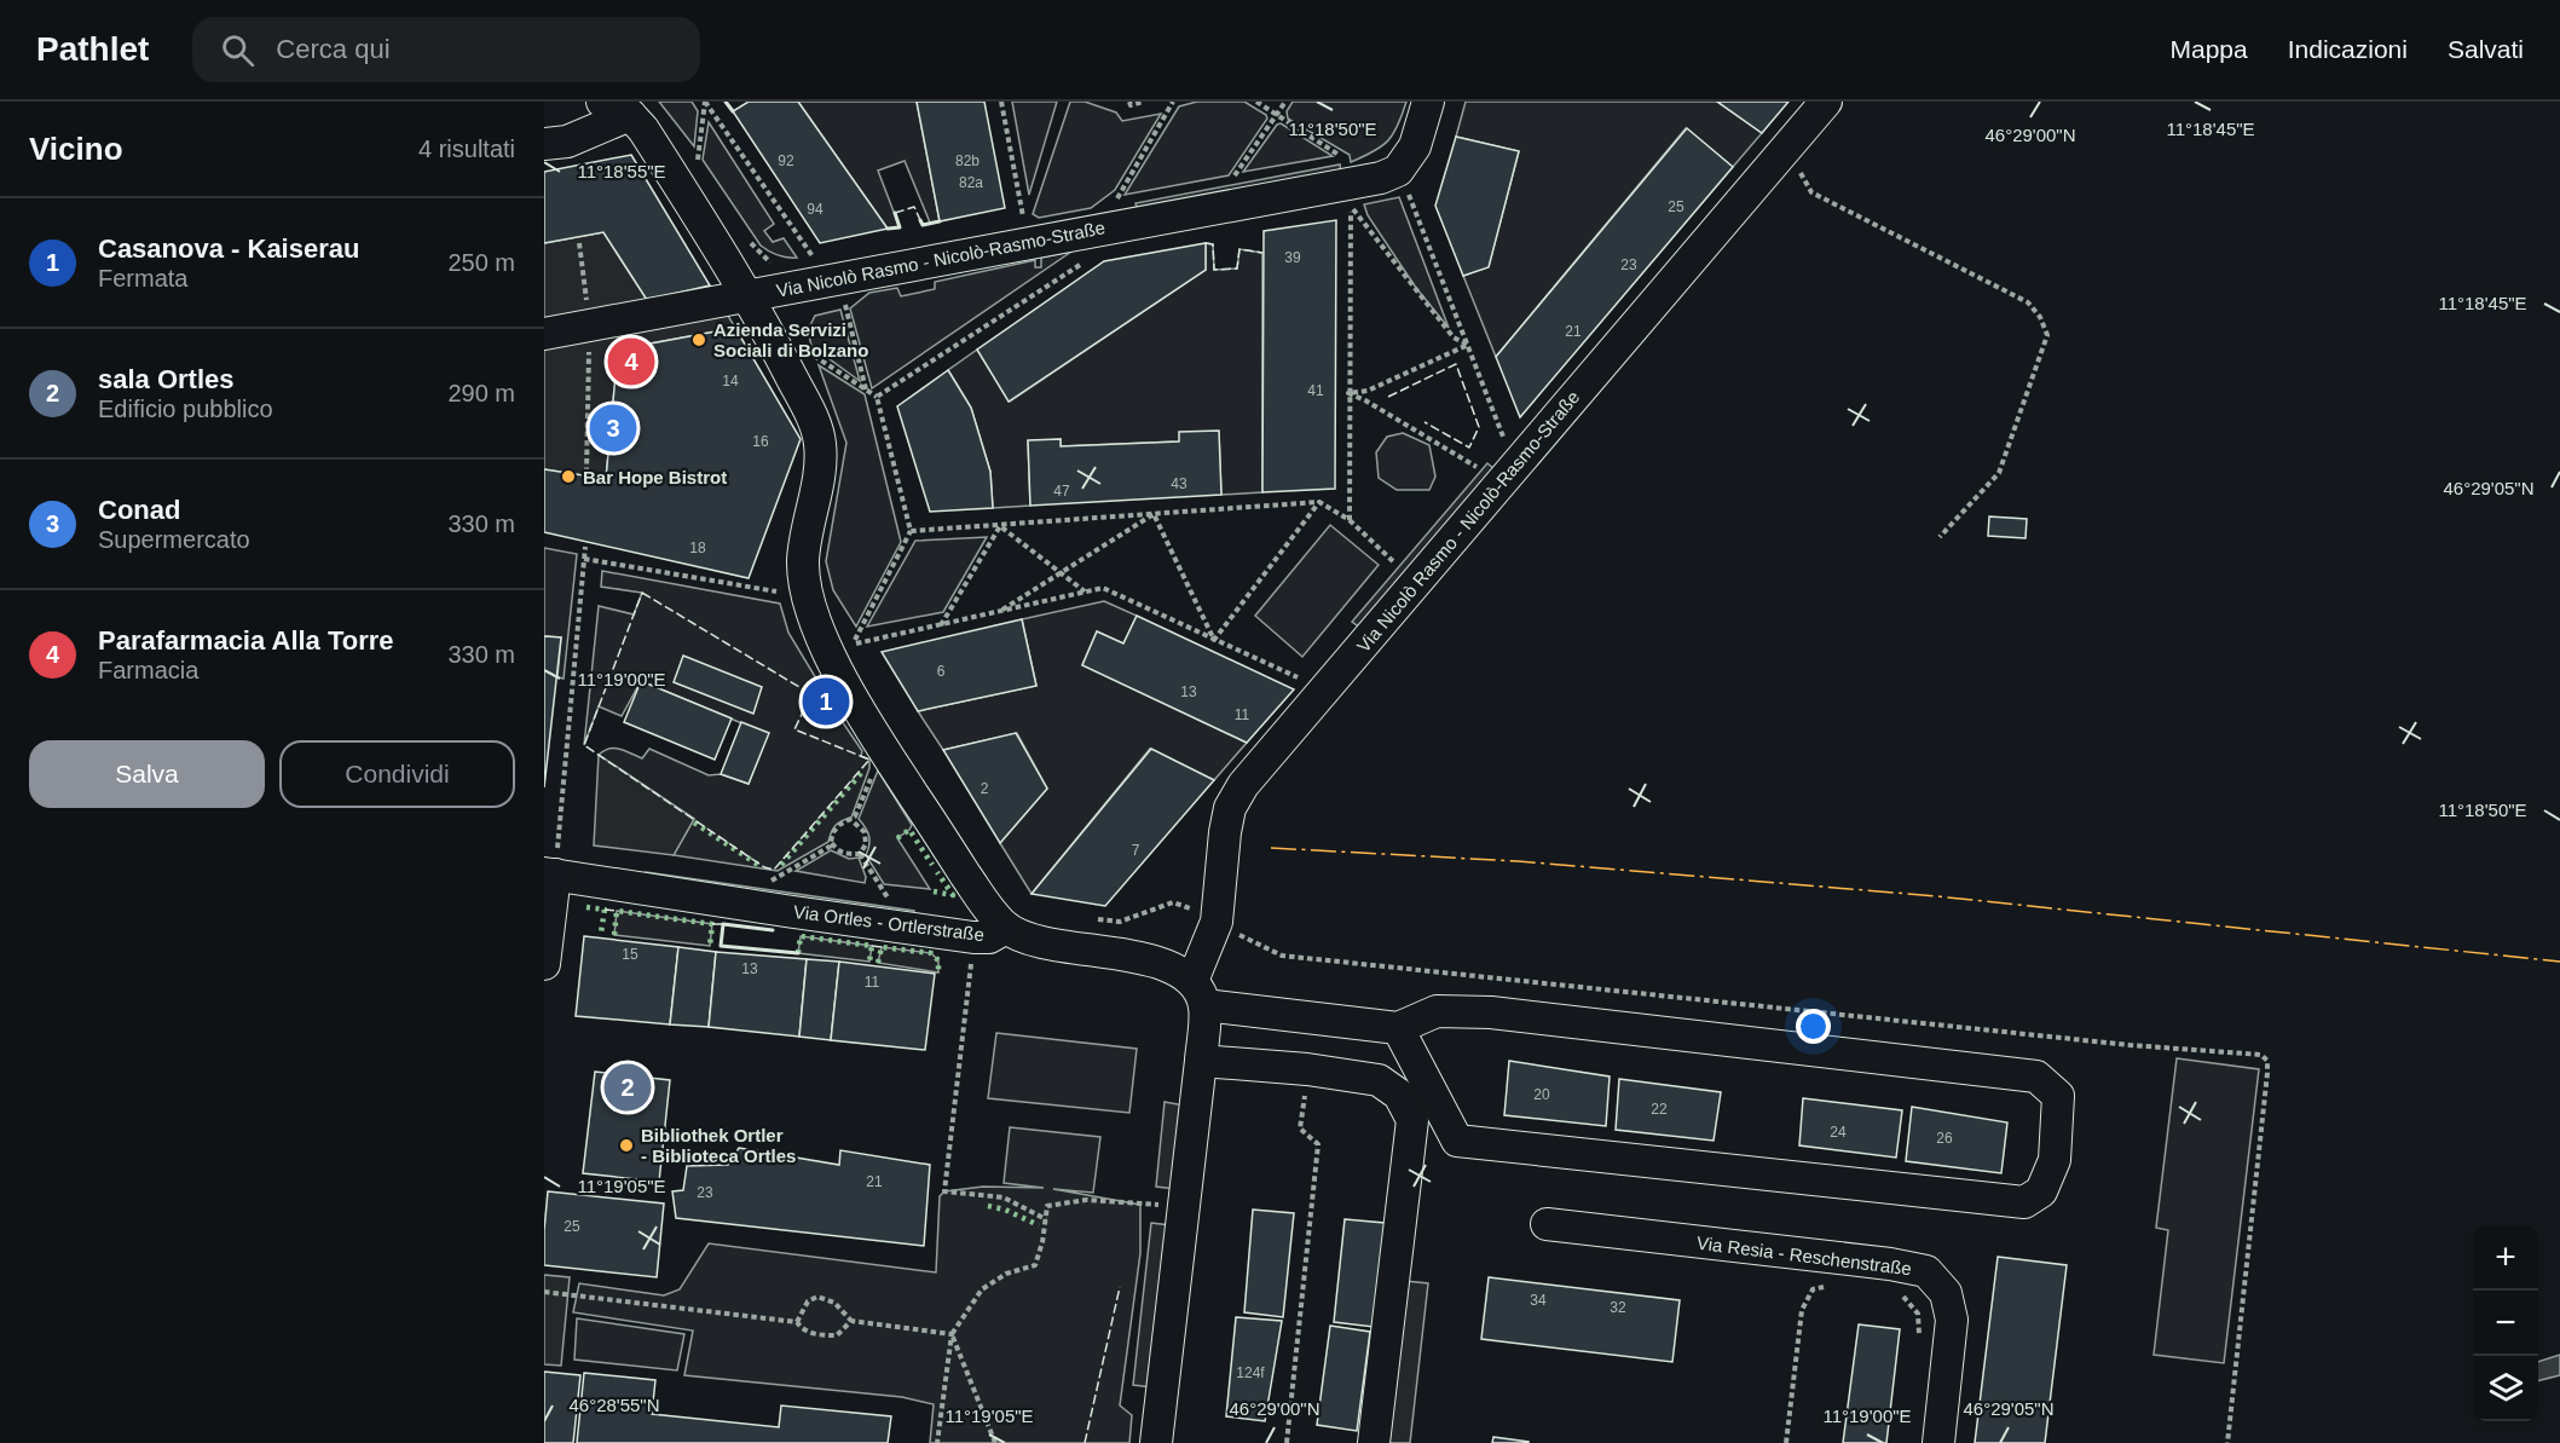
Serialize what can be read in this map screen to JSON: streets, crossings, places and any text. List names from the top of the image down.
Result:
{
  "streets": {
    "street": ["Via Nicolò Rasmo - Nicolò-Rasmo-Straße", "Via Ortles - Ortlerstraße", "Via Resia - Reschenstraße"]
  },
  "crossings": [
    ["Via Nicolò Rasmo - Nicolò-Rasmo-Straße", "Via Ortles - Ortlerstraße"]
  ],
  "places": ["Azienda Servizi Sociali di Bolzano", "Bar Hope Bistrot", "Bibliothek Ortler - Biblioteca Ortles"],
  "house_numbers": [
    "92",
    "82b",
    "82a",
    "25",
    "94",
    "39",
    "23",
    "21",
    "14",
    "41",
    "16",
    "43",
    "47",
    "18",
    "6",
    "13",
    "11",
    "2",
    "7",
    "15",
    "13",
    "11",
    "20",
    "22",
    "24",
    "26",
    "21",
    "23",
    "25",
    "34",
    "32",
    "124f"
  ],
  "page": {
    "header": "Pathlet",
    "search": "Cerca qui",
    "nav": ["Mappa", "Indicazioni", "Salvati"],
    "heading": ["Vicino", "4 risultati"],
    "list": [
      {
        "mark": "1",
        "name": "Casanova - Kaiserau",
        "note": "Fermata",
        "value": "250 m"
      },
      {
        "mark": "2",
        "name": "sala Ortles",
        "note": "Edificio pubblico",
        "value": "290 m"
      },
      {
        "mark": "3",
        "name": "Conad",
        "note": "Supermercato",
        "value": "330 m"
      },
      {
        "mark": "4",
        "name": "Parafarmacia Alla Torre",
        "note": "Farmacia",
        "value": "330 m"
      }
    ],
    "pins": [
      "4",
      "3",
      "1",
      "2"
    ],
    "buttons": ["Salva", "Condividi"],
    "map_buttons": ["+", "−"]
  },
  "coordinates": [
    "11°18'50\"E",
    "11°18'45\"E",
    "46°29'00\"N",
    "11°18'55\"E",
    "46°29'05\"N",
    "11°19'00\"E",
    "11°19'05\"E",
    "46°28'55\"N"
  ]
}
